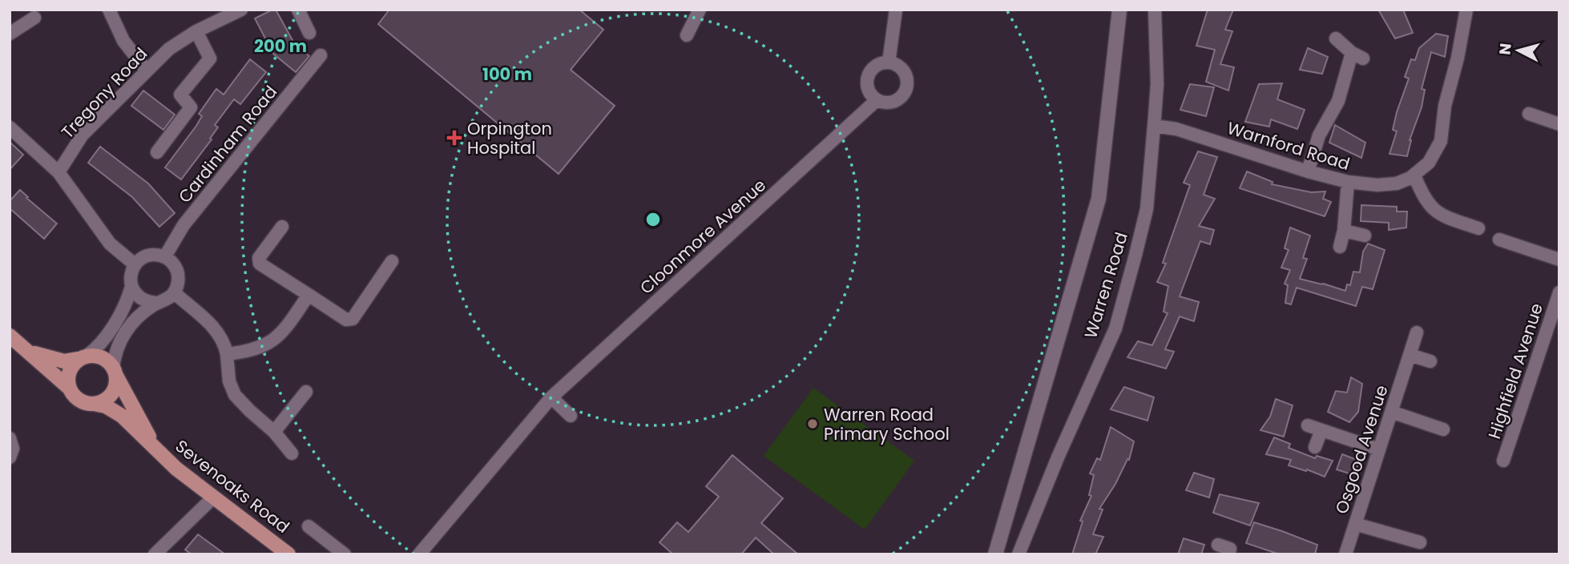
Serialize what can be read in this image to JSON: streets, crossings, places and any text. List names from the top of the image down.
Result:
{
  "streets": {
    "main road": ["Sevenoaks Road"],
    "street": [
      "Tregony Road",
      "Cardinham Road",
      "Warnford Road",
      "Cloonmore Avenue",
      "Warren Road",
      "Highfield Avenue",
      "Osgood Avenue"
    ]
  },
  "crossings": [
    ["Warnford Road", "Warren Road"]
  ],
  "places": {
    "health": ["Orpington Hospital"],
    "other": ["Warren Road Primary School"]
  },
  "north": "left",
  "rings": ["200 m", "100 m"]
}
